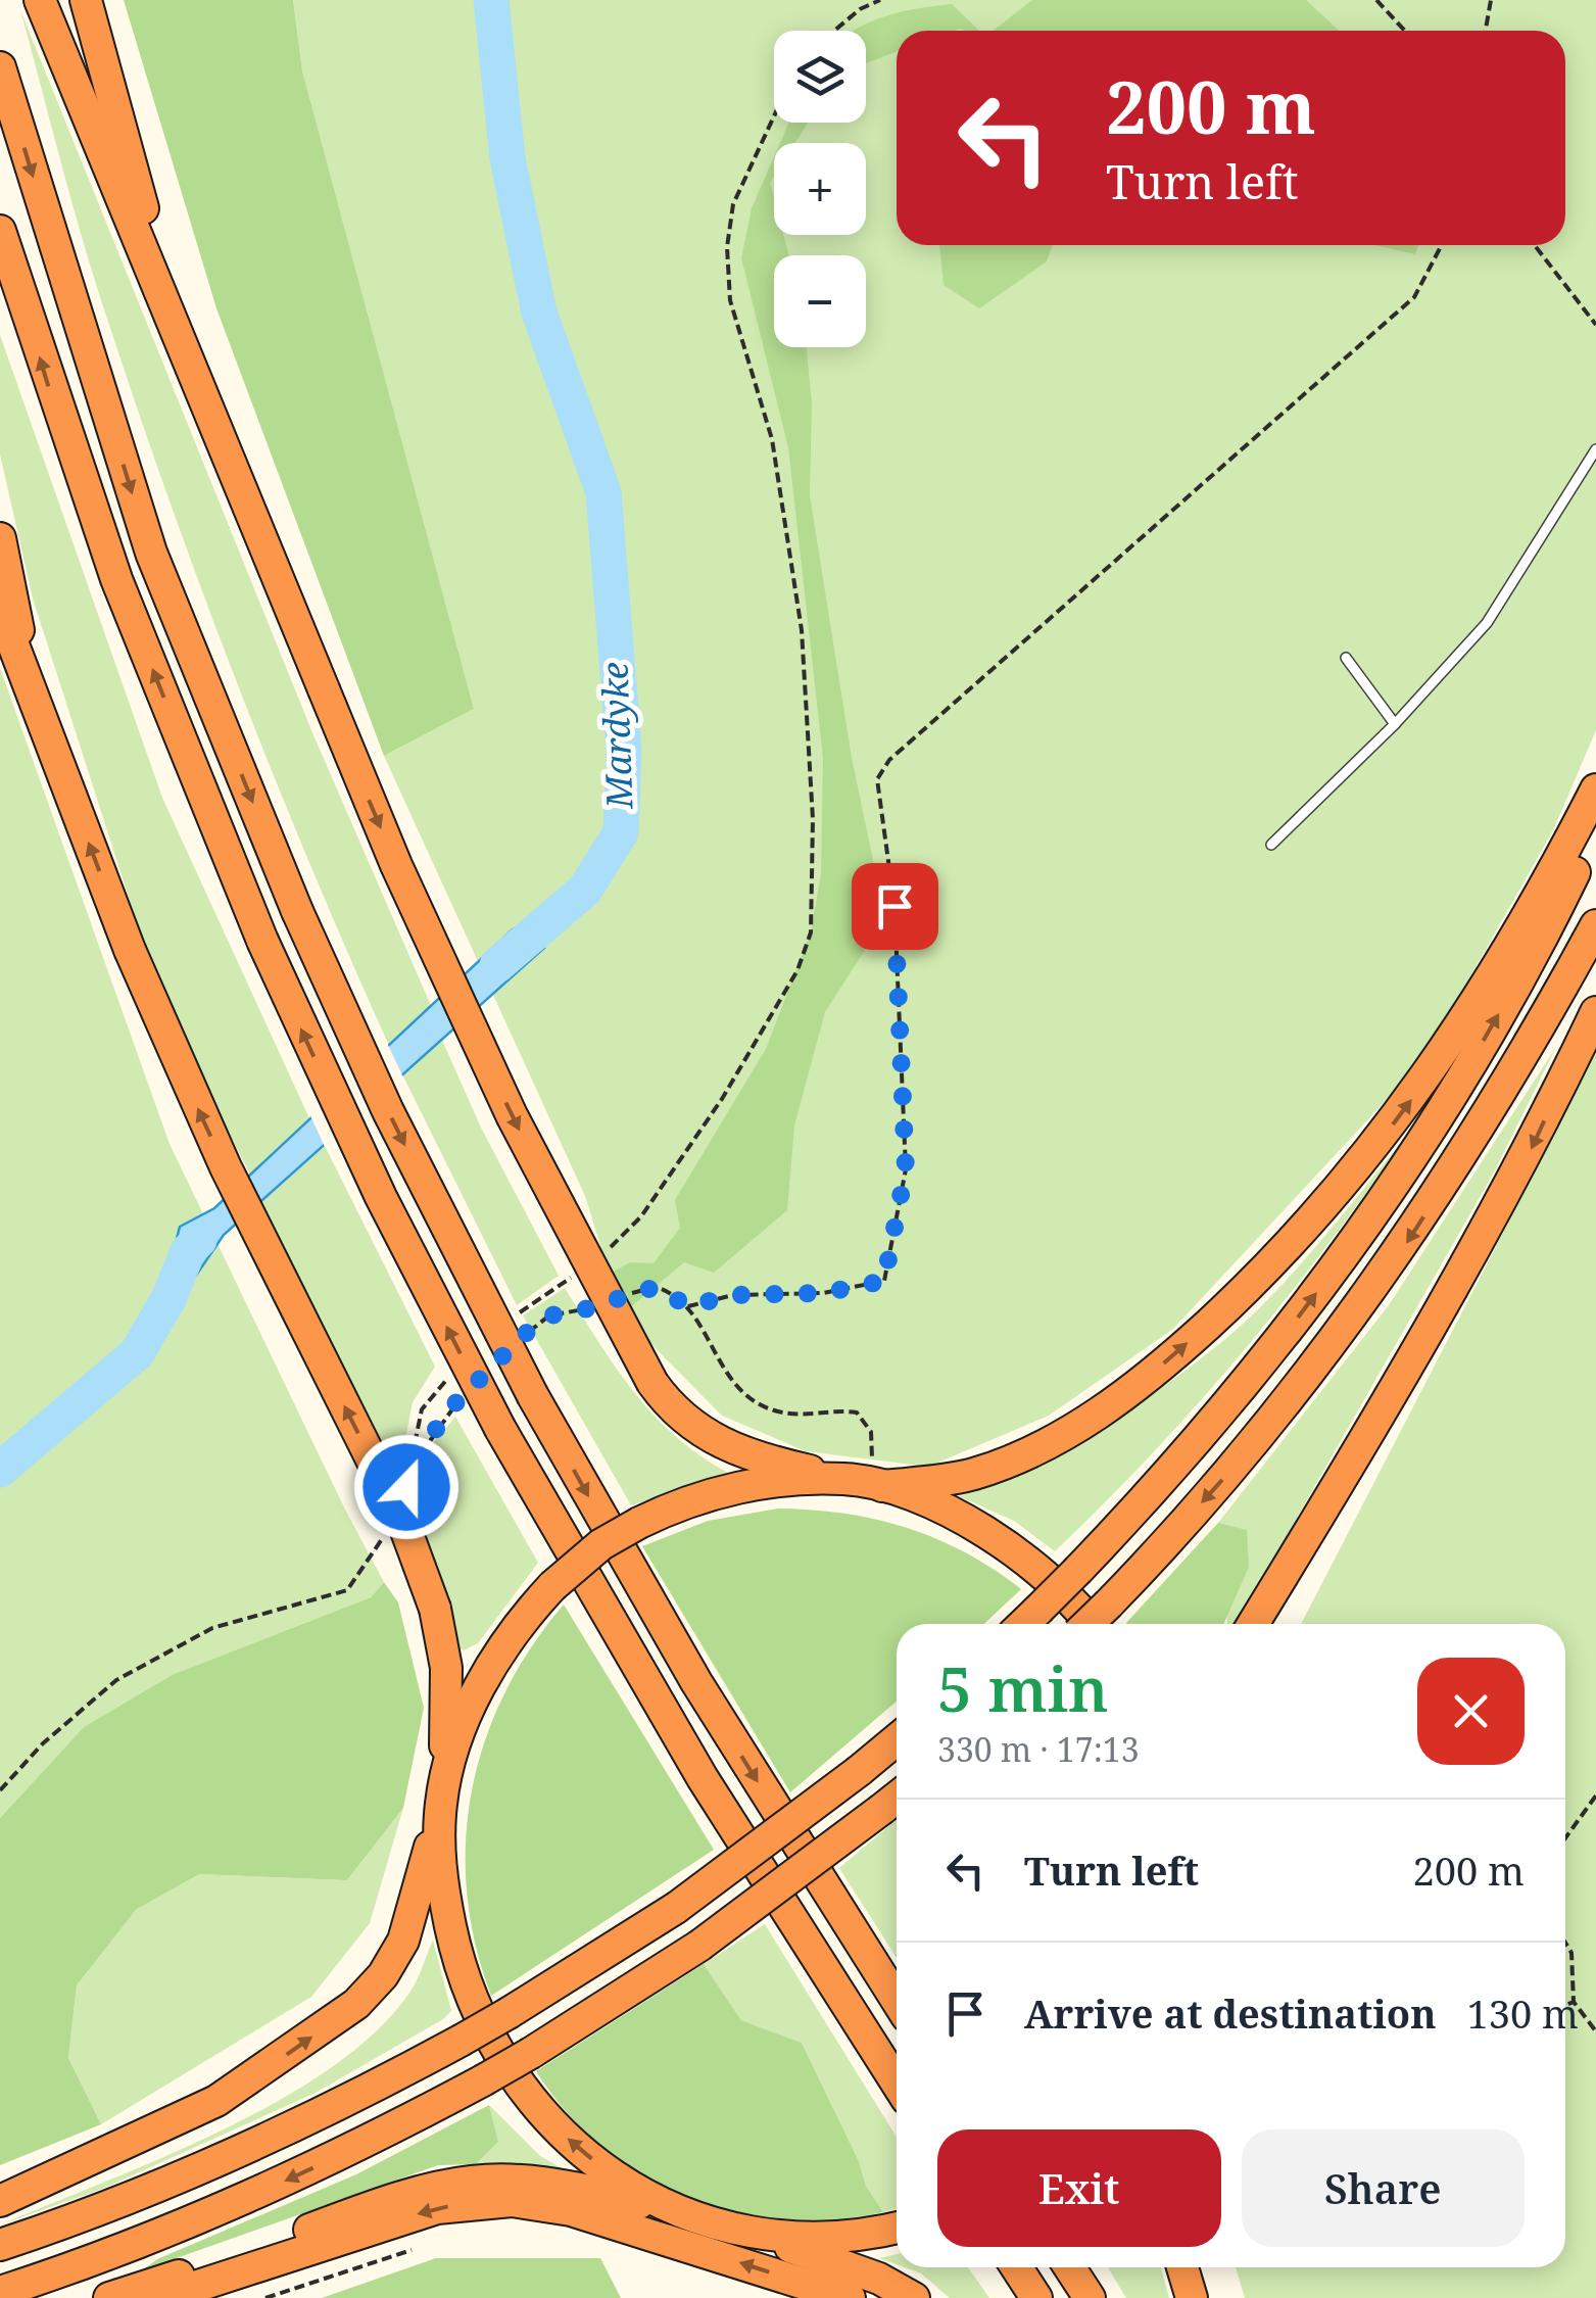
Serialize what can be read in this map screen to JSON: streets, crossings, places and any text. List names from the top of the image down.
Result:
{
  "water": ["Mardyke"],
  "page": {
    "map_buttons": ["+", "−"],
    "turn": ["200 m", "Turn left"],
    "heading": ["5 min", "330 m · 17:13"],
    "list": [
      {
        "name": "Turn left",
        "value": "200 m"
      },
      {
        "name": "Arrive at destination",
        "value": "130 m"
      }
    ],
    "buttons": ["Exit", "Share"]
  }
}
